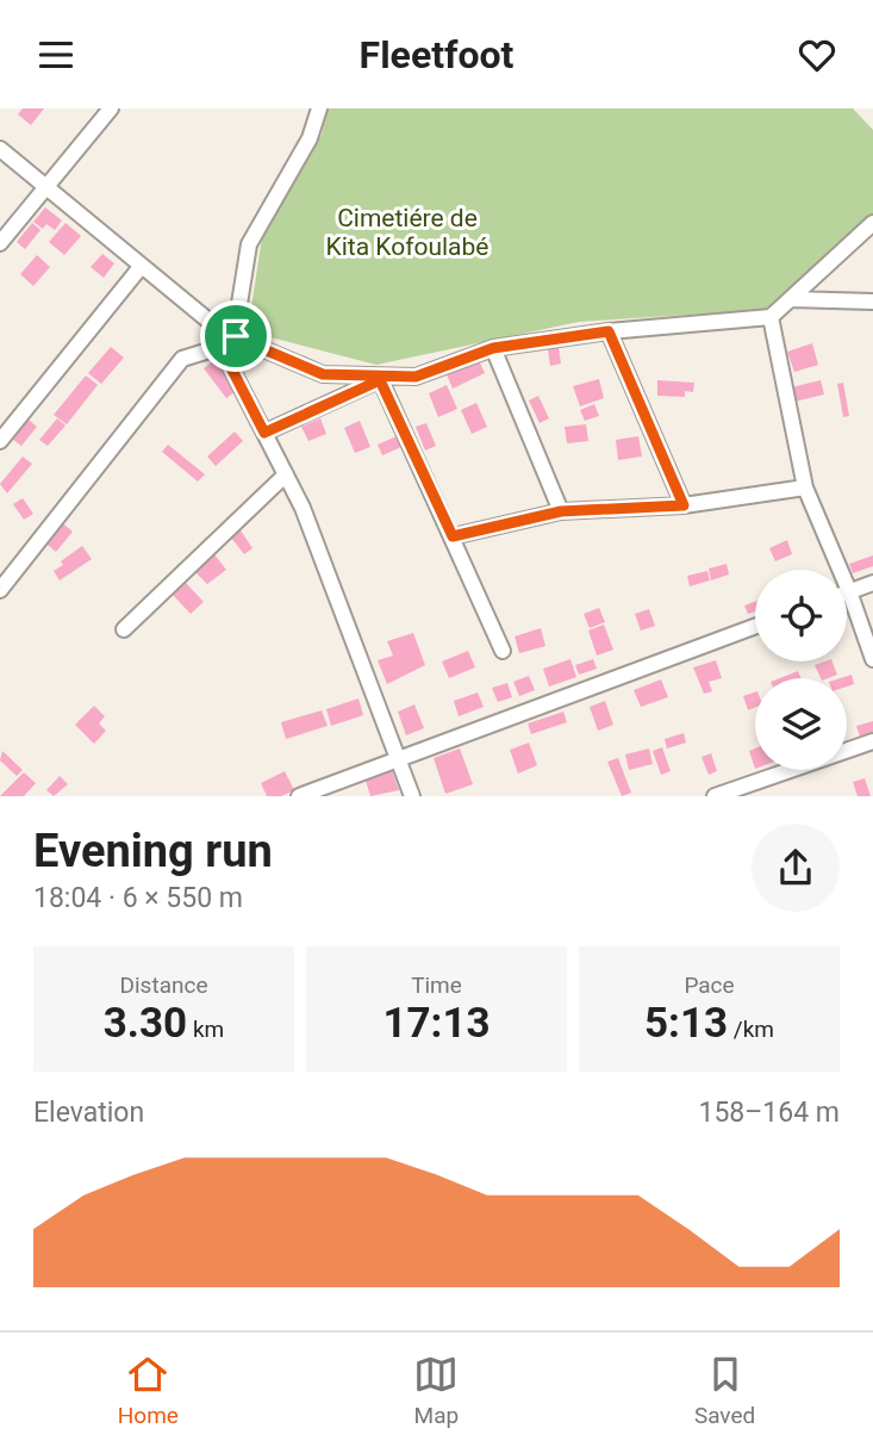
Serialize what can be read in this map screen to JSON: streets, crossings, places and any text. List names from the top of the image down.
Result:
{
  "parks": ["Cimetiére de Kita Kofoulabé"],
  "page": {
    "header": "Fleetfoot",
    "heading": ["Evening run", "18:04 · 6 × 550 m"],
    "stats": [
      ["Distance", "3.30 km"],
      ["Time", "17:13"],
      ["Pace", "5:13 /km"]
    ],
    "chart": ["Elevation", "158–164 m"],
    "tabs": ["Home", "Map", "Saved"]
  }
}
